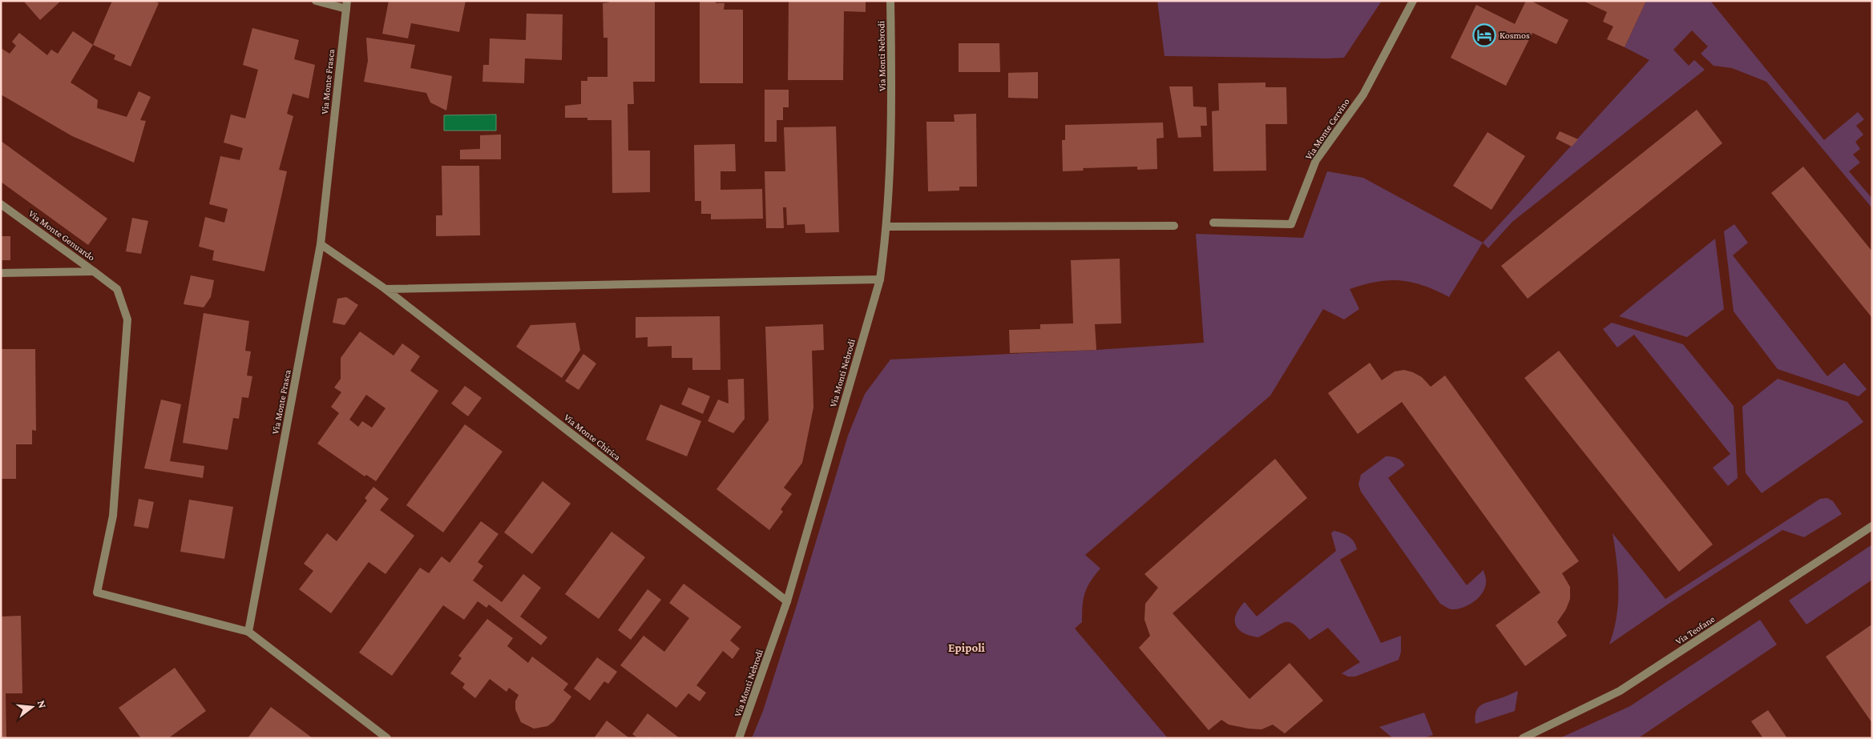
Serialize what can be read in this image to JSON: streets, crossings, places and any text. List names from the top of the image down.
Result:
{
  "streets": {
    "street": [
      "Via Monti Nebrodi",
      "Via Monte Frasca",
      "Via Monte Cervino",
      "Via Monte Genuardo",
      "Via Monte Chirica",
      "Via Teofane"
    ]
  },
  "crossings": [
    ["Via Monti Nebrodi", "Via Monte Chirica"],
    ["Via Monte Frasca", "Via Monte Chirica"]
  ],
  "districts": ["Epipoli"],
  "places": {
    "hotel": ["Kosmos"]
  },
  "north": "right"
}
